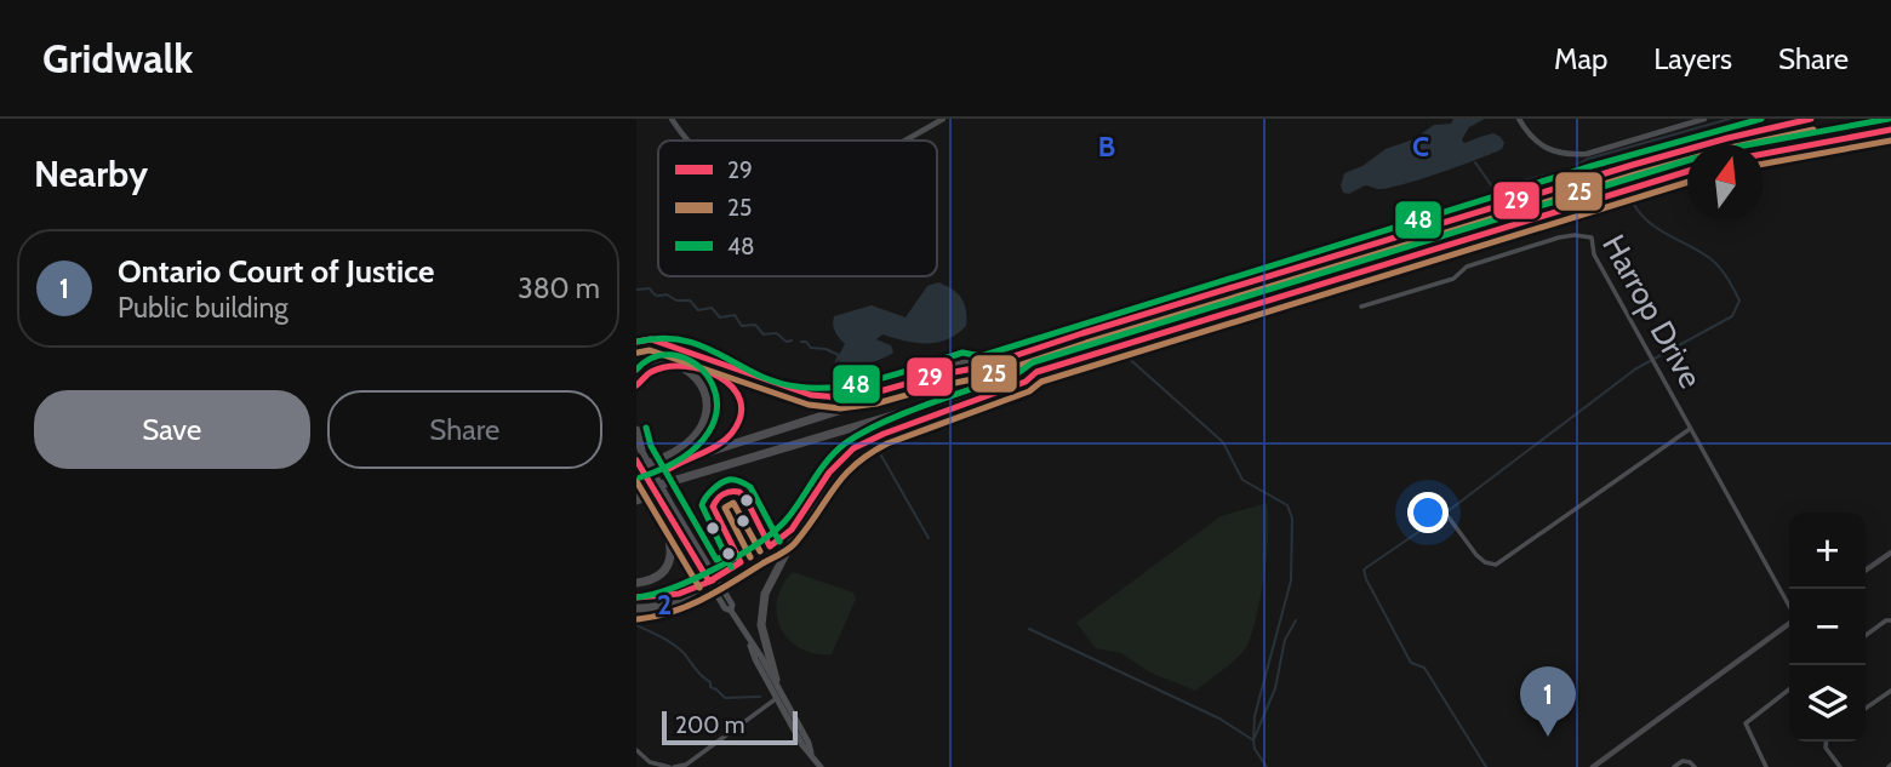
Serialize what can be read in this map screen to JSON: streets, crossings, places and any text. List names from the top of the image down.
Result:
{
  "streets": {
    "street": ["Harrop Drive"]
  },
  "lines": ["transit line 29", "transit line 48", "transit line 25"],
  "legend": ["29", "25", "48"],
  "scale_bar": "200 m",
  "north": "top",
  "page": {
    "header": "Gridwalk",
    "nav": ["Map", "Layers", "Share"],
    "heading": "Nearby",
    "list": [
      {
        "mark": "1",
        "name": "Ontario Court of Justice",
        "note": "Public building",
        "value": "380 m"
      }
    ],
    "buttons": ["Save", "Share"],
    "map_buttons": ["+", "−"],
    "pins": "1",
    "scale": "200 m"
  },
  "grid": {
    "columns": ["B", "C"],
    "rows": ["2"]
  }
}
